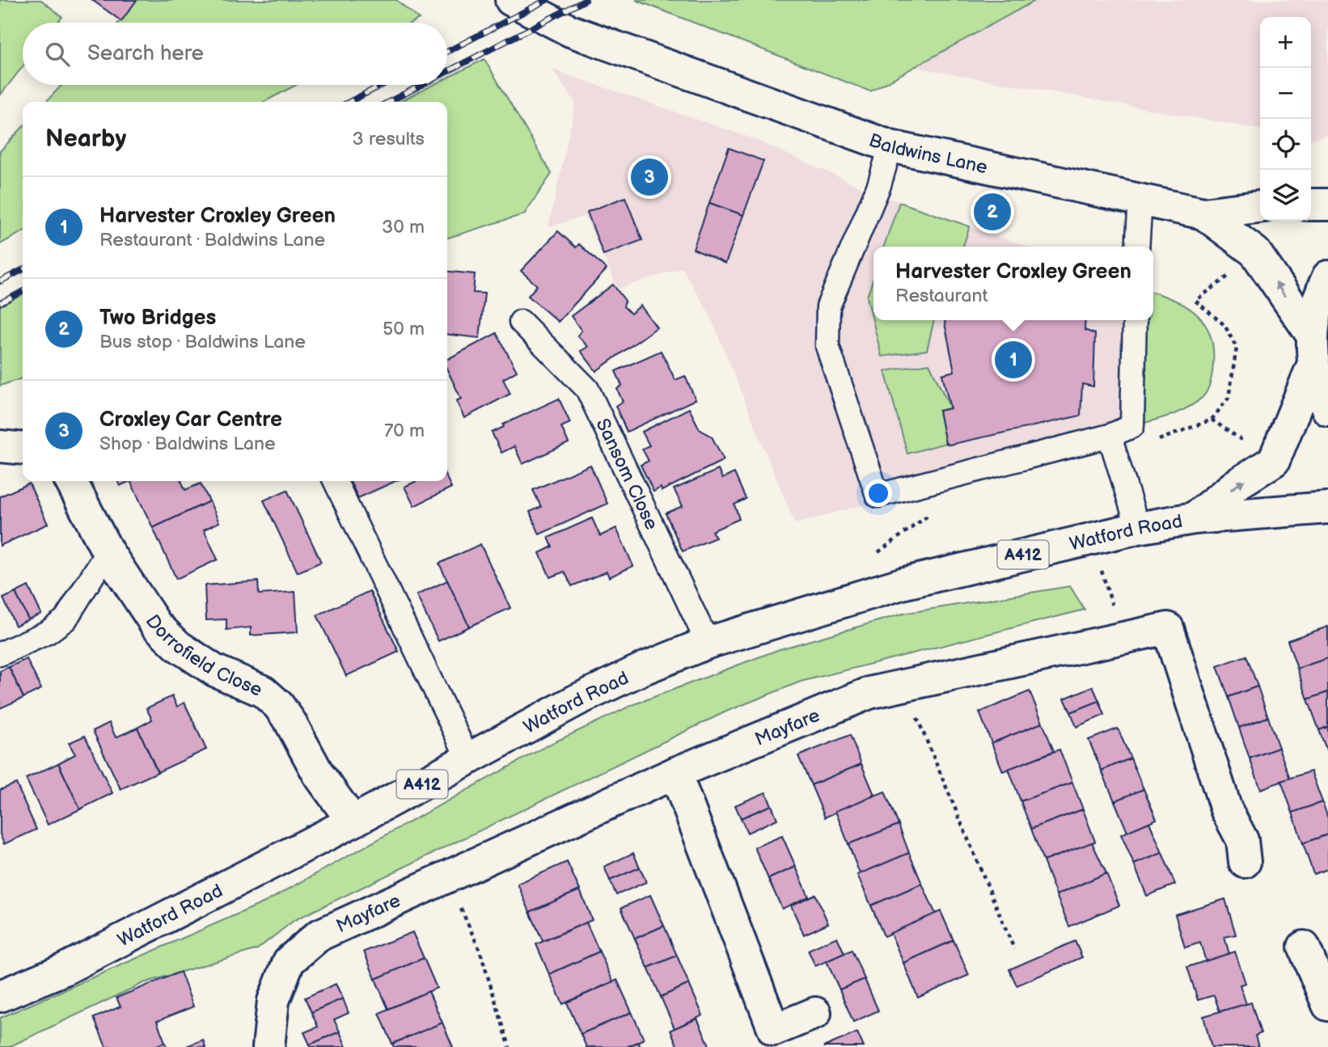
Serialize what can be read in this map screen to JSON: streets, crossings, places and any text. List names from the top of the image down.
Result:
{
  "streets": {
    "street": [
      "Baldwins Lane",
      "Watford Road",
      "A412",
      "Dorrofield Close",
      "Mayfare"
    ],
    "lane": ["Sansom Close"]
  },
  "crossings": [
    ["Baldwins Lane", "A412"],
    ["Sansom Close", "Watford Road"],
    ["Watford Road", "A412"],
    ["Watford Road", "Dorrofield Close"]
  ],
  "page": {
    "map_buttons": ["+", "−"],
    "search": "Search here",
    "heading": ["Nearby", "3 results"],
    "pins": ["3", "2", "1"],
    "list": [
      {
        "mark": "1",
        "name": "Harvester Croxley Green",
        "note": "Restaurant · Baldwins Lane",
        "value": "30 m"
      },
      {
        "mark": "2",
        "name": "Two Bridges",
        "note": "Bus stop · Baldwins Lane",
        "value": "50 m"
      },
      {
        "mark": "3",
        "name": "Croxley Car Centre",
        "note": "Shop · Baldwins Lane",
        "value": "70 m"
      }
    ],
    "popup": ["Harvester Croxley Green", "Restaurant"]
  }
}
